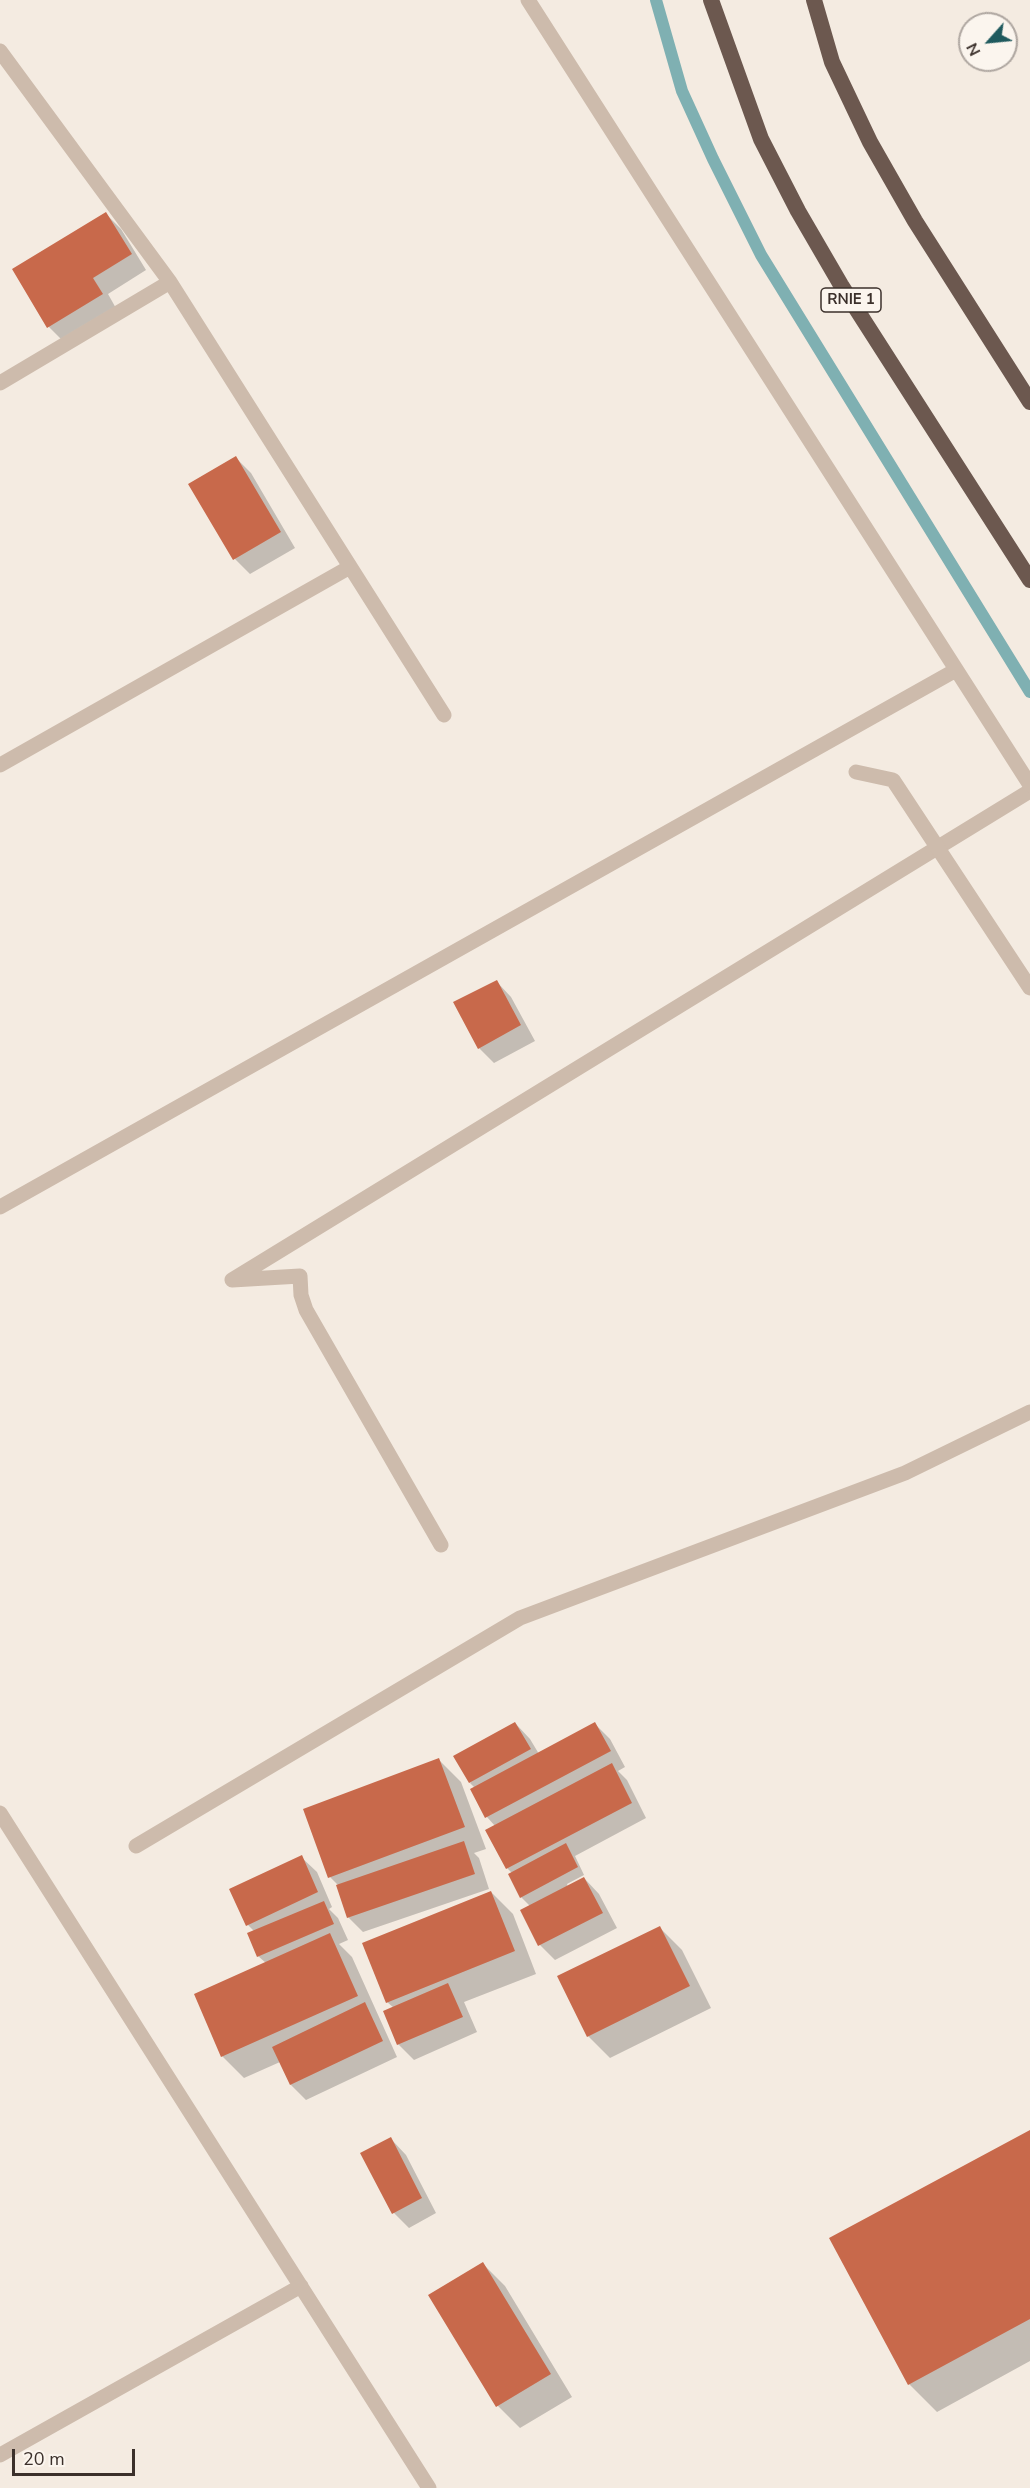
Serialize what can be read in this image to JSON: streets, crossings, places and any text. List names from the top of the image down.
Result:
{
  "streets": {
    "highway": ["RNIE 1"]
  },
  "scale_bar": "20 m",
  "north": "bottom left"
}
